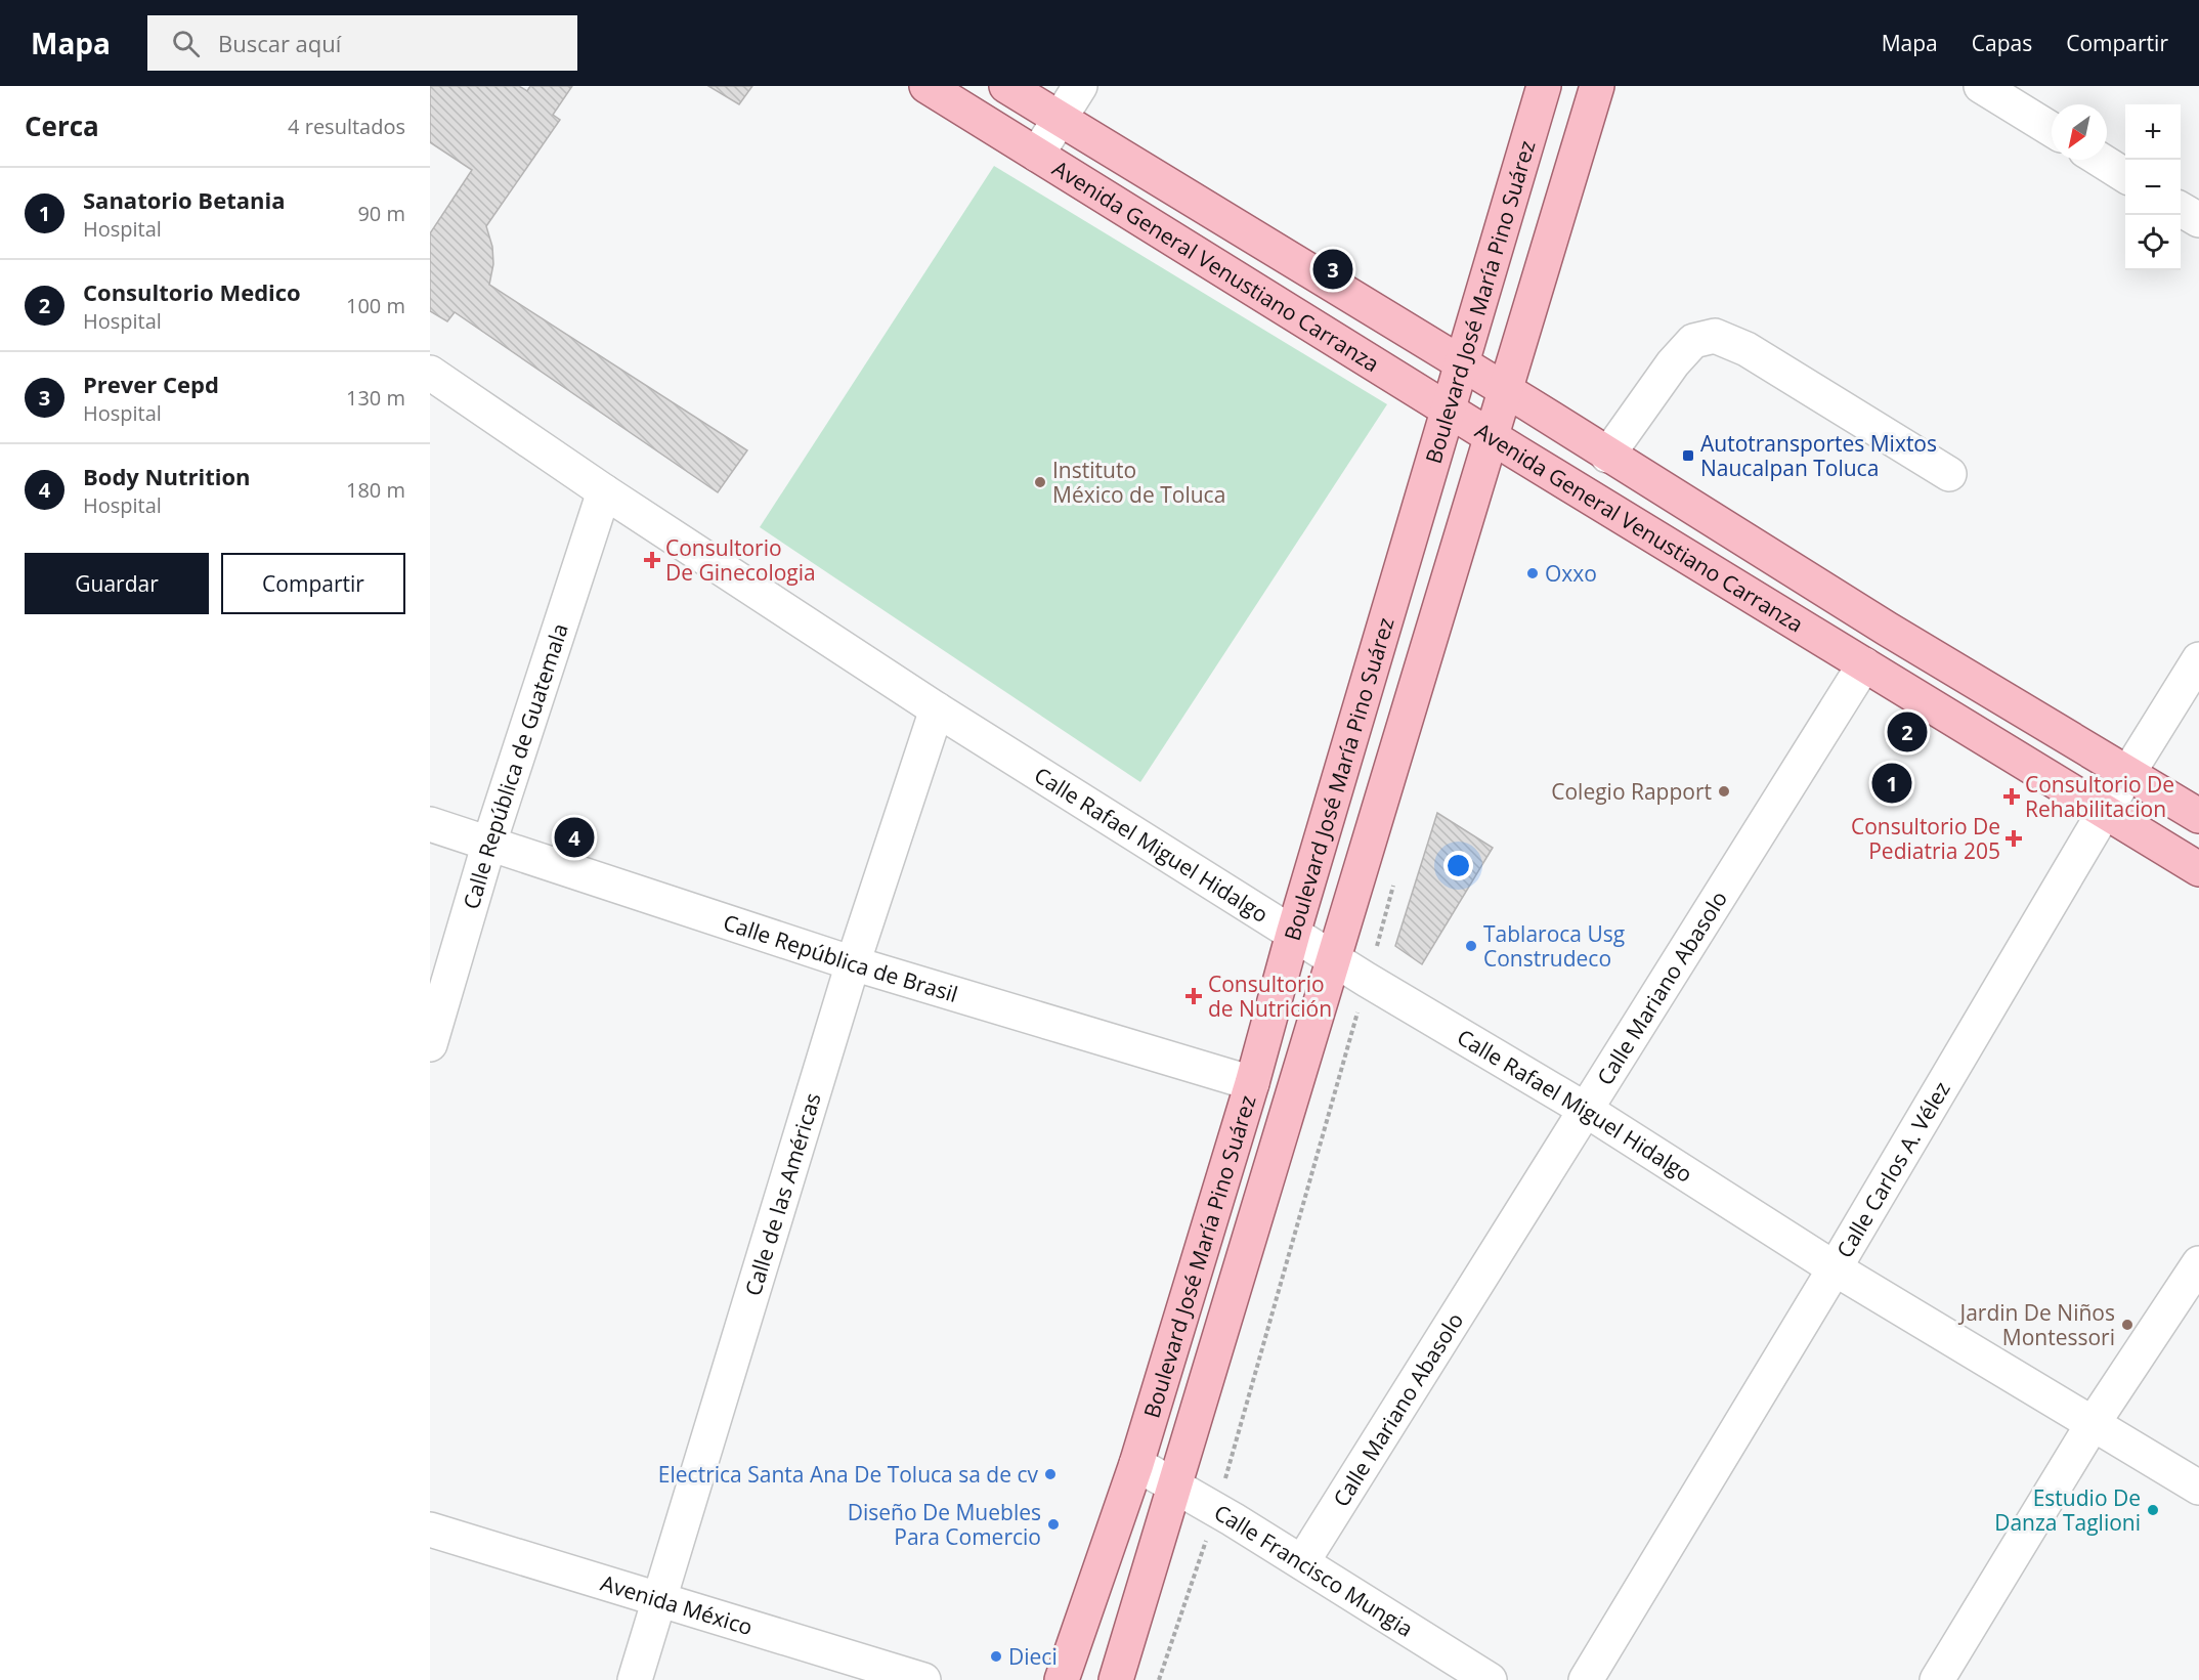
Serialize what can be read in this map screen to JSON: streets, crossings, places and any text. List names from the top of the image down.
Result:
{
  "streets": {
    "main road": ["Avenida General Venustiano Carranza", "Boulevard José María Pino Suárez"],
    "street": [
      "Calle República de Guatemala",
      "Calle Rafael Miguel Hidalgo",
      "Calle República de Brasil",
      "Calle Mariano Abasolo",
      "Calle Carlos A. Vélez",
      "Calle de las Américas",
      "Calle Francisco Mungia",
      "Avenida México"
    ]
  },
  "crossings": [
    ["Avenida General Venustiano Carranza", "Boulevard José María Pino Suárez"],
    ["Avenida General Venustiano Carranza", "Calle Mariano Abasolo"],
    ["Avenida General Venustiano Carranza", "Calle Carlos A. Vélez"],
    ["Boulevard José María Pino Suárez", "Calle Rafael Miguel Hidalgo"],
    ["Boulevard José María Pino Suárez", "Calle República de Brasil"],
    ["Boulevard José María Pino Suárez", "Calle Francisco Mungia"],
    ["Calle República de Guatemala", "Calle Rafael Miguel Hidalgo"],
    ["Calle República de Guatemala", "Calle República de Brasil"],
    ["Calle Rafael Miguel Hidalgo", "Calle Mariano Abasolo"],
    ["Calle Rafael Miguel Hidalgo", "Calle Carlos A. Vélez"],
    ["Calle Rafael Miguel Hidalgo", "Calle de las Américas"],
    ["Calle República de Brasil", "Calle de las Américas"],
    ["Calle Mariano Abasolo", "Calle Francisco Mungia"],
    ["Calle de las Américas", "Avenida México"]
  ],
  "places": {
    "transit": ["Autotransportes Mixtos Naucalpan Toluca"],
    "other": [
      "Instituto México de Toluca",
      "Oxxo",
      "Colegio Rapport",
      "Tablaroca Usg Construdeco",
      "Jardin De Niños Montessori",
      "Electrica Santa Ana De Toluca sa de cv",
      "Estudio De Danza Taglioni",
      "Diseño De Muebles Para Comercio",
      "Dieci"
    ],
    "health": [
      "Consultorio De Ginecologia",
      "Consultorio De Rehabilitacion",
      "Consultorio De Pediatria 205",
      "Consultorio de Nutrición"
    ]
  },
  "north": "bottom left",
  "page": {
    "header": "Mapa",
    "search": "Buscar aquí",
    "nav": ["Mapa", "Capas", "Compartir"],
    "heading": ["Cerca", "4 resultados"],
    "map_buttons": ["+", "−"],
    "list": [
      {
        "mark": "1",
        "name": "Sanatorio Betania",
        "note": "Hospital",
        "value": "90 m"
      },
      {
        "mark": "2",
        "name": "Consultorio Medico",
        "note": "Hospital",
        "value": "100 m"
      },
      {
        "mark": "3",
        "name": "Prever Cepd",
        "note": "Hospital",
        "value": "130 m"
      },
      {
        "mark": "4",
        "name": "Body Nutrition",
        "note": "Hospital",
        "value": "180 m"
      }
    ],
    "pins": [
      "3",
      "2",
      "1",
      "4"
    ],
    "buttons": ["Guardar", "Compartir"]
  }
}
